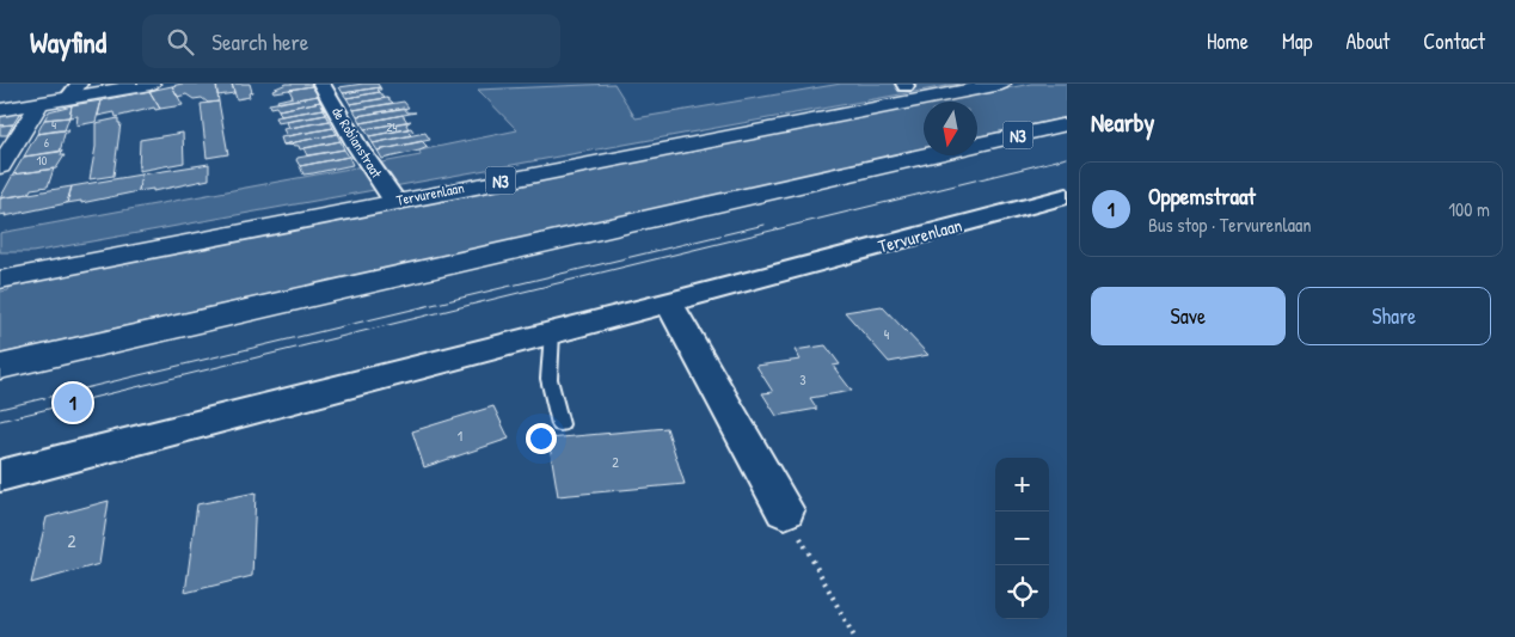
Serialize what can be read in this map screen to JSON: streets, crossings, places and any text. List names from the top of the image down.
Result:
{
  "streets": {
    "main road": ["N3", "Tervurenlaan"],
    "street": ["de Robianstraat"]
  },
  "crossings": [
    ["de Robianstraat", "Tervurenlaan"]
  ],
  "house_numbers": [
    "4",
    "24",
    "6",
    "10",
    "4",
    "3",
    "1",
    "2",
    "2"
  ],
  "north": "bottom",
  "page": {
    "header": "Wayfind",
    "search": "Search here",
    "nav": [
      "Home",
      "Map",
      "About",
      "Contact"
    ],
    "heading": "Nearby",
    "list": [
      {
        "mark": "1",
        "name": "Oppemstraat",
        "note": "Bus stop · Tervurenlaan",
        "value": "100 m"
      }
    ],
    "buttons": ["Save", "Share"],
    "pins": "1",
    "map_buttons": ["+", "−"]
  }
}
